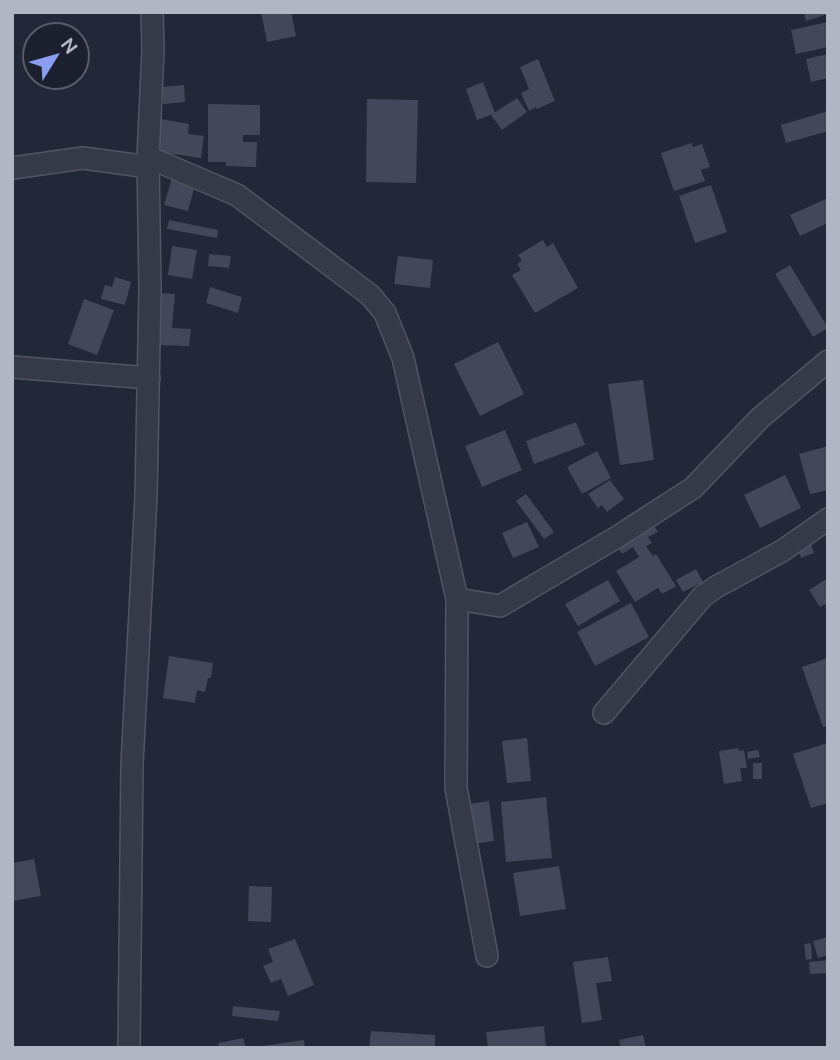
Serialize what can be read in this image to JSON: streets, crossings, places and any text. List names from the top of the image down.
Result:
{
  "north": "top right"
}
